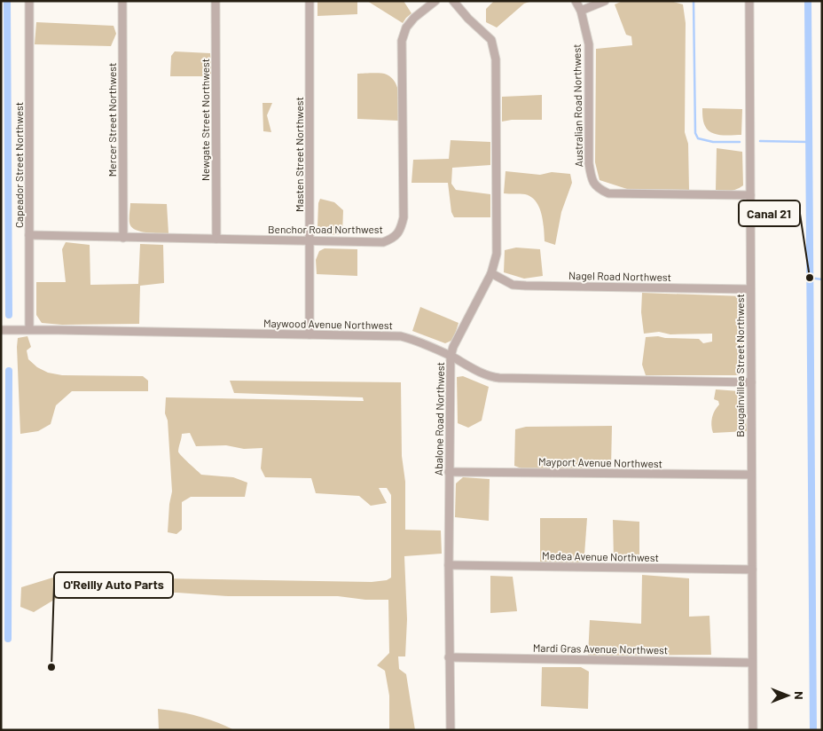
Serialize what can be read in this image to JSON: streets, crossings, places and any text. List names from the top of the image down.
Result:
{
  "streets": {
    "street": [
      "Australian Road Northwest",
      "Mercer Street Northwest",
      "Newgate Street Northwest",
      "Masten Street Northwest",
      "Capeador Street Northwest",
      "Benchor Road Northwest",
      "Nagel Road Northwest",
      "Maywood Avenue Northwest",
      "Bougainvillea Street Northwest",
      "Abalone Road Northwest",
      "Mayport Avenue Northwest",
      "Medea Avenue Northwest",
      "Mardi Gras Avenue Northwest"
    ]
  },
  "crossings": [
    ["Australian Road Northwest", "Bougainvillea Street Northwest"],
    ["Mercer Street Northwest", "Benchor Road Northwest"],
    ["Newgate Street Northwest", "Benchor Road Northwest"],
    ["Masten Street Northwest", "Benchor Road Northwest"],
    ["Masten Street Northwest", "Maywood Avenue Northwest"],
    ["Capeador Street Northwest", "Benchor Road Northwest"],
    ["Capeador Street Northwest", "Maywood Avenue Northwest"],
    ["Nagel Road Northwest", "Bougainvillea Street Northwest"],
    ["Nagel Road Northwest", "Abalone Road Northwest"],
    ["Maywood Avenue Northwest", "Bougainvillea Street Northwest"],
    ["Maywood Avenue Northwest", "Abalone Road Northwest"],
    ["Bougainvillea Street Northwest", "Mayport Avenue Northwest"],
    ["Bougainvillea Street Northwest", "Medea Avenue Northwest"],
    ["Bougainvillea Street Northwest", "Mardi Gras Avenue Northwest"],
    ["Abalone Road Northwest", "Mayport Avenue Northwest"],
    ["Abalone Road Northwest", "Medea Avenue Northwest"],
    ["Abalone Road Northwest", "Mardi Gras Avenue Northwest"]
  ],
  "places": ["Canal 21", "O'Reilly Auto Parts"],
  "north": "right"
}
